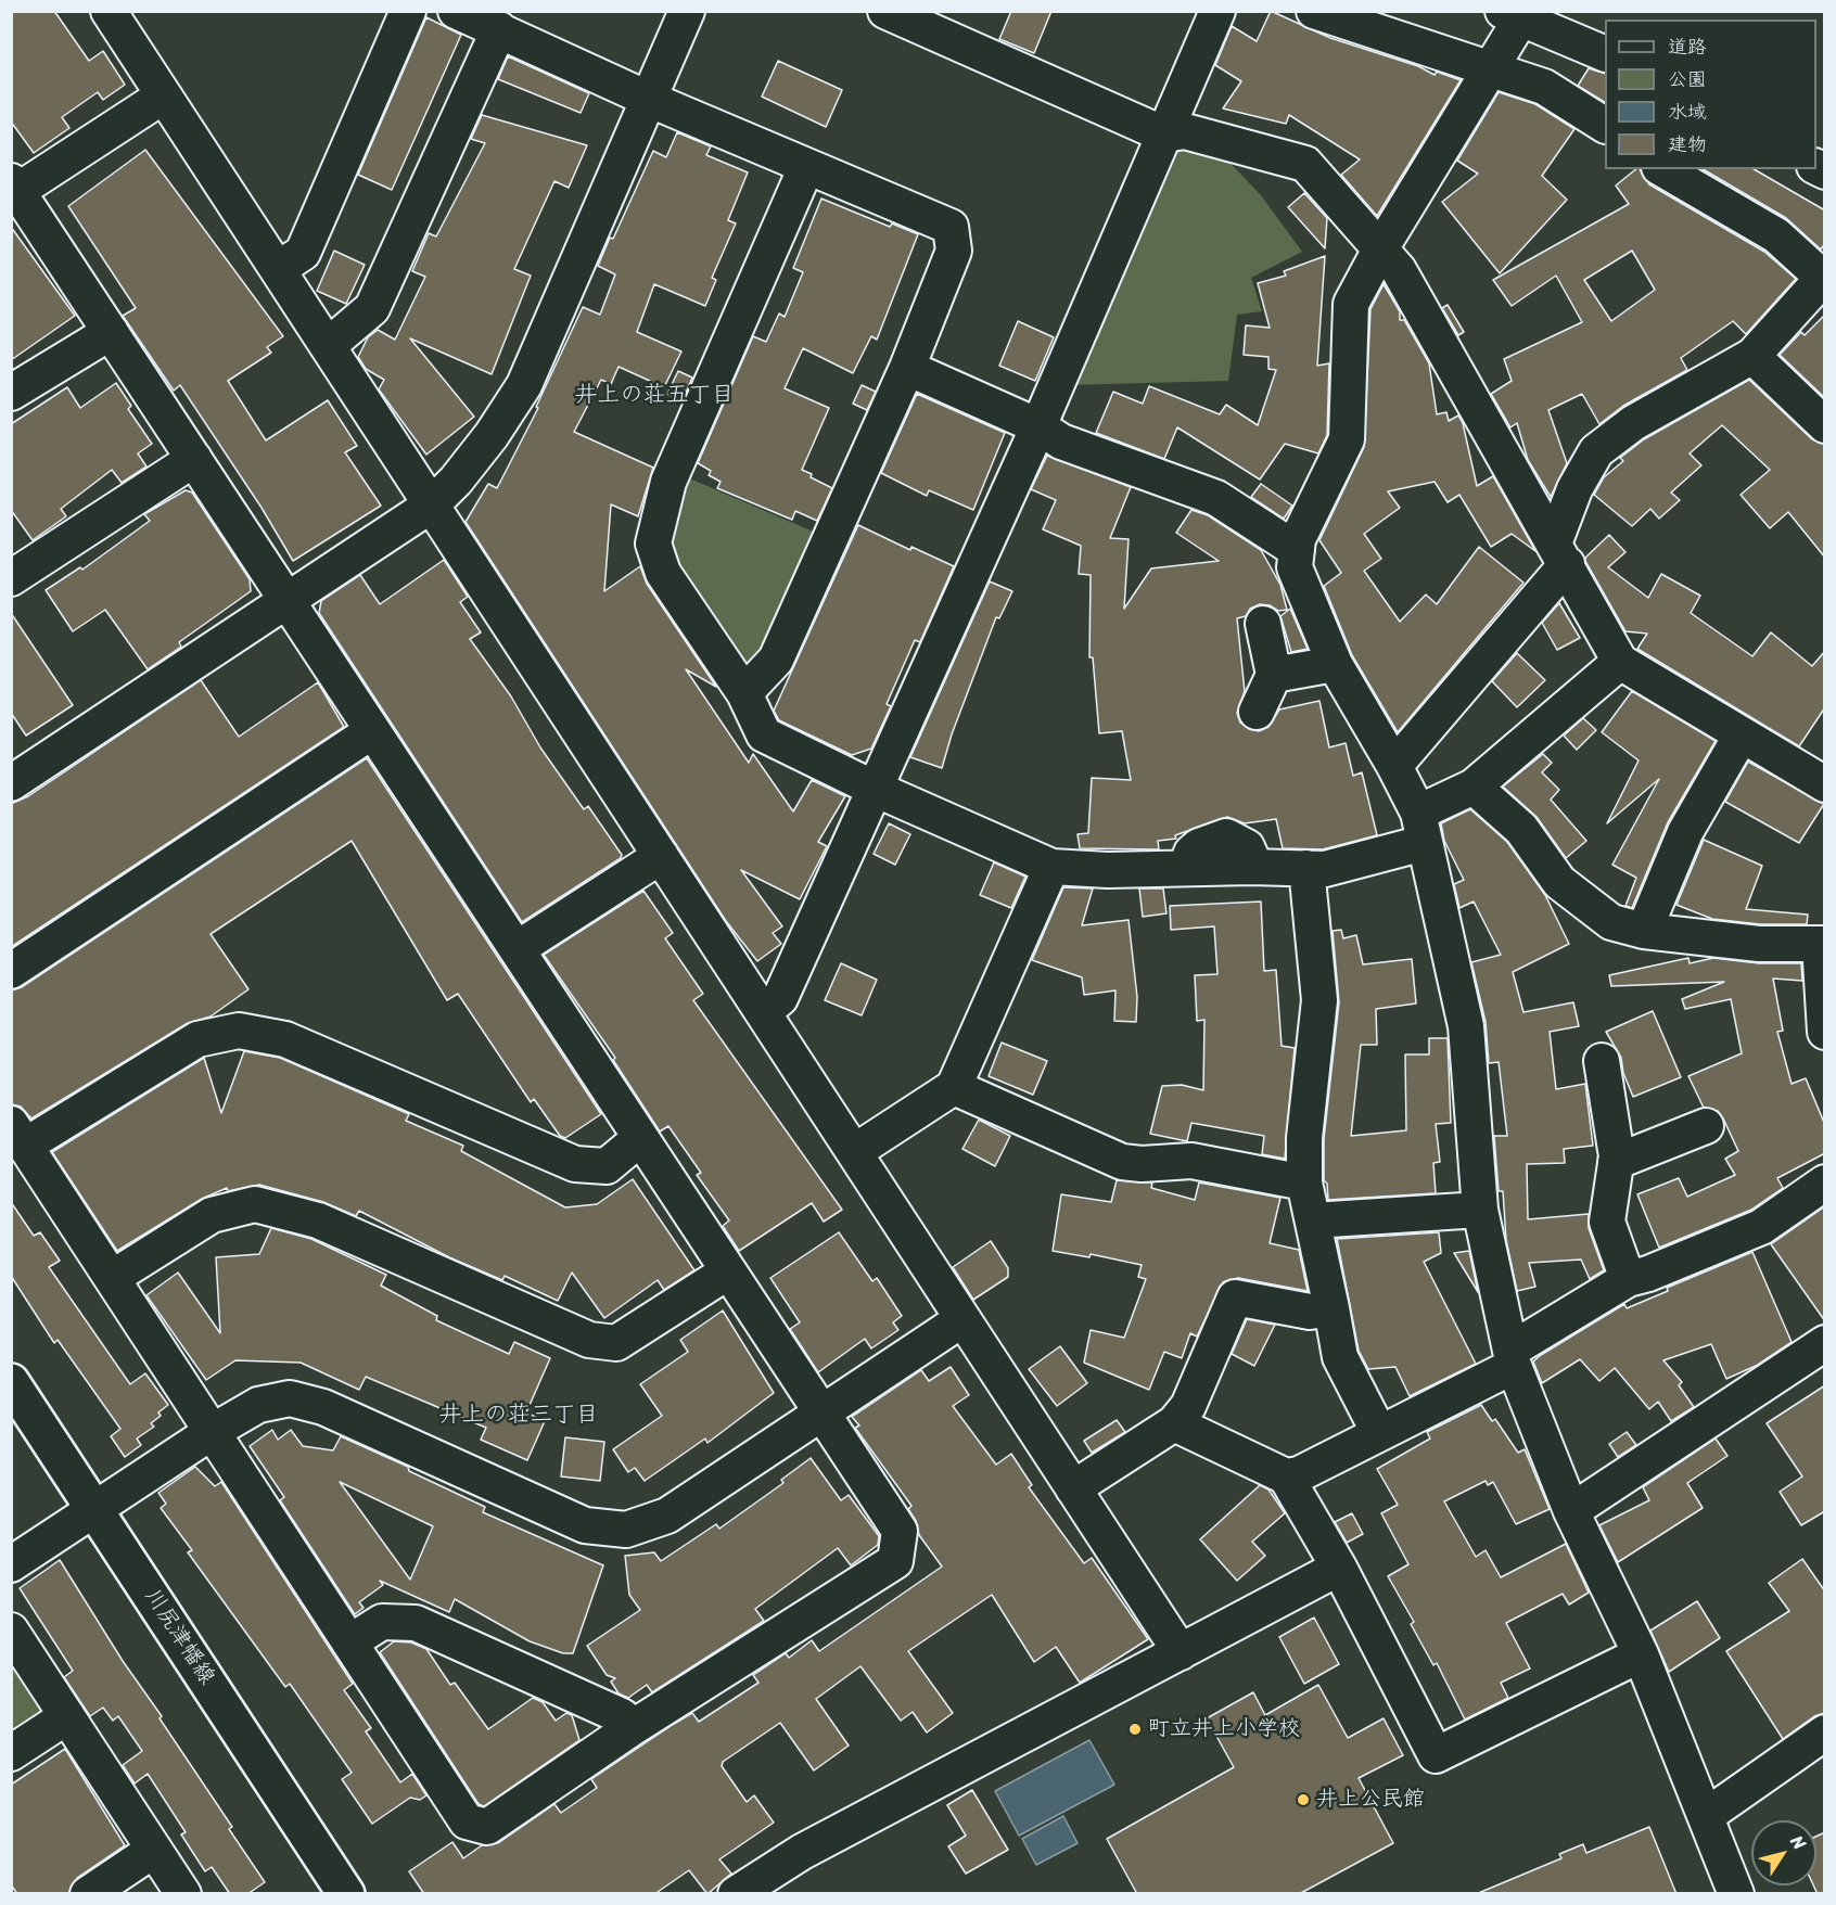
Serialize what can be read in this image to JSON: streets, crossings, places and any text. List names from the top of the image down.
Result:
{
  "streets": {
    "main road": ["川尻津幡線"]
  },
  "districts": ["井上の荘五丁目", "井上の荘三丁目"],
  "places": ["町立井上小学校", "井上公民館"],
  "legend": [
    "道路",
    "公園",
    "水域",
    "建物"
  ],
  "north": "top right"
}
